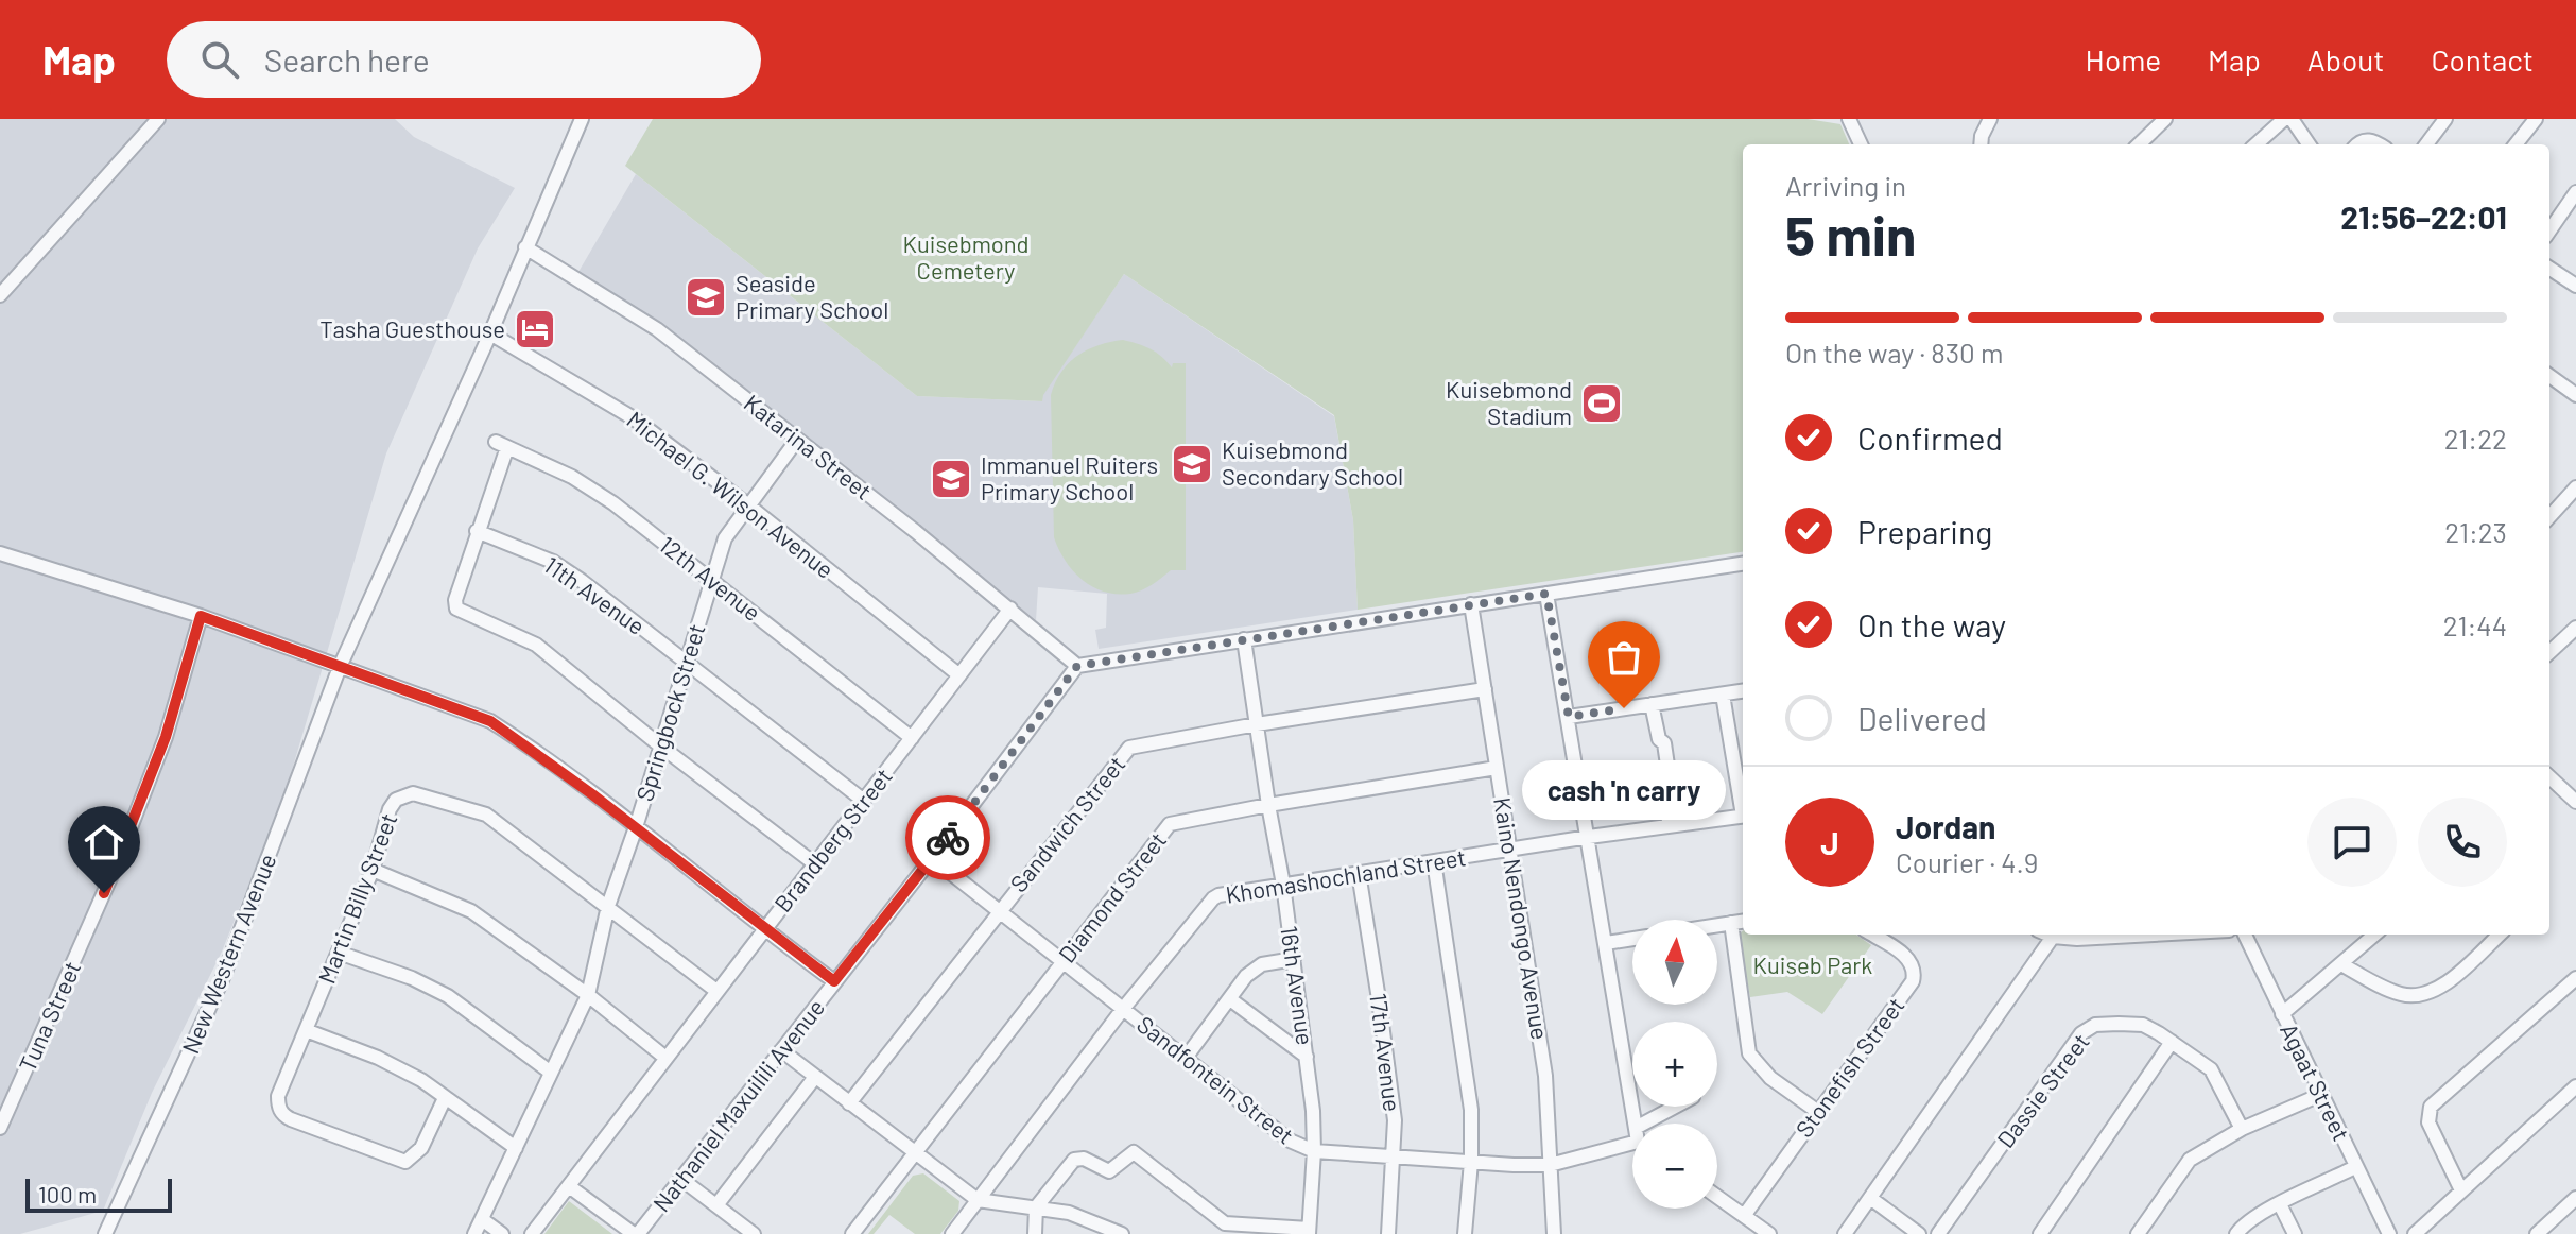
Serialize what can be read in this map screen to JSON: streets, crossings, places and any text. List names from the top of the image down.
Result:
{
  "streets": {
    "street": [
      "Katarina Street",
      "Michael G. Wilson Avenue",
      "12th Avenue",
      "11th Avenue",
      "Springbock Street",
      "Sandwich Street",
      "Brandberg Street",
      "Khomashochland Street",
      "Diamond Street",
      "Martin Billy Street",
      "Kaino Nendongo Avenue",
      "New Western Avenue",
      "16th Avenue",
      "Tuna Street",
      "17th Avenue",
      "Stonefish Street",
      "Sandfontein Street",
      "Agaat Street",
      "Dassie Street",
      "Nathaniel Maxuilili Avenue"
    ]
  },
  "crossings": [
    ["Katarina Street", "Springbock Street"],
    ["Katarina Street", "Brandberg Street"],
    ["Katarina Street", "New Western Avenue"],
    ["Katarina Street", "Nathaniel Maxuilili Avenue"],
    ["Michael G. Wilson Avenue", "Springbock Street"],
    ["Michael G. Wilson Avenue", "Brandberg Street"],
    ["Michael G. Wilson Avenue", "New Western Avenue"],
    ["12th Avenue", "11th Avenue"],
    ["12th Avenue", "Springbock Street"],
    ["12th Avenue", "Brandberg Street"],
    ["11th Avenue", "Springbock Street"],
    ["11th Avenue", "Brandberg Street"],
    ["Springbock Street", "Martin Billy Street"],
    ["Sandwich Street", "Kaino Nendongo Avenue"],
    ["Sandwich Street", "16th Avenue"],
    ["Sandwich Street", "Sandfontein Street"],
    ["Brandberg Street", "Martin Billy Street"],
    ["Khomashochland Street", "Kaino Nendongo Avenue"],
    ["Khomashochland Street", "16th Avenue"],
    ["Khomashochland Street", "17th Avenue"],
    ["Khomashochland Street", "Sandfontein Street"],
    ["Diamond Street", "Kaino Nendongo Avenue"],
    ["Diamond Street", "16th Avenue"],
    ["Diamond Street", "Sandfontein Street"],
    ["Kaino Nendongo Avenue", "Sandfontein Street"],
    ["16th Avenue", "Sandfontein Street"],
    ["17th Avenue", "Sandfontein Street"],
    ["Sandfontein Street", "Nathaniel Maxuilili Avenue"]
  ],
  "parks": ["Kuisebmond Cemetery", "Kuiseb Park"],
  "places": {
    "school or university": ["Seaside Primary School", "Kuisebmond Secondary School", "Immanuel Ruiters Primary School"],
    "hotel": ["Tasha Guesthouse"],
    "sports": ["Kuisebmond Stadium"],
    "other": ["cash 'n carry"]
  },
  "scale_bar": "100 m",
  "north": "top",
  "page": {
    "header": "Map",
    "search": "Search here",
    "nav": [
      "Home",
      "Map",
      "About",
      "Contact"
    ],
    "heading": ["5 min", "Arriving in", "21:56–22:01"],
    "panel": ["Jordan", "Courier · 4.9"],
    "bar": "On the way · 830 m",
    "list": [
      ["Confirmed", "21:22"],
      ["Preparing", "21:23"],
      ["On the way", "21:44"],
      "Delivered"
    ],
    "bubble": "cash 'n carry",
    "round": "J",
    "map_buttons": ["+", "−"],
    "scale": "100 m"
  }
}
